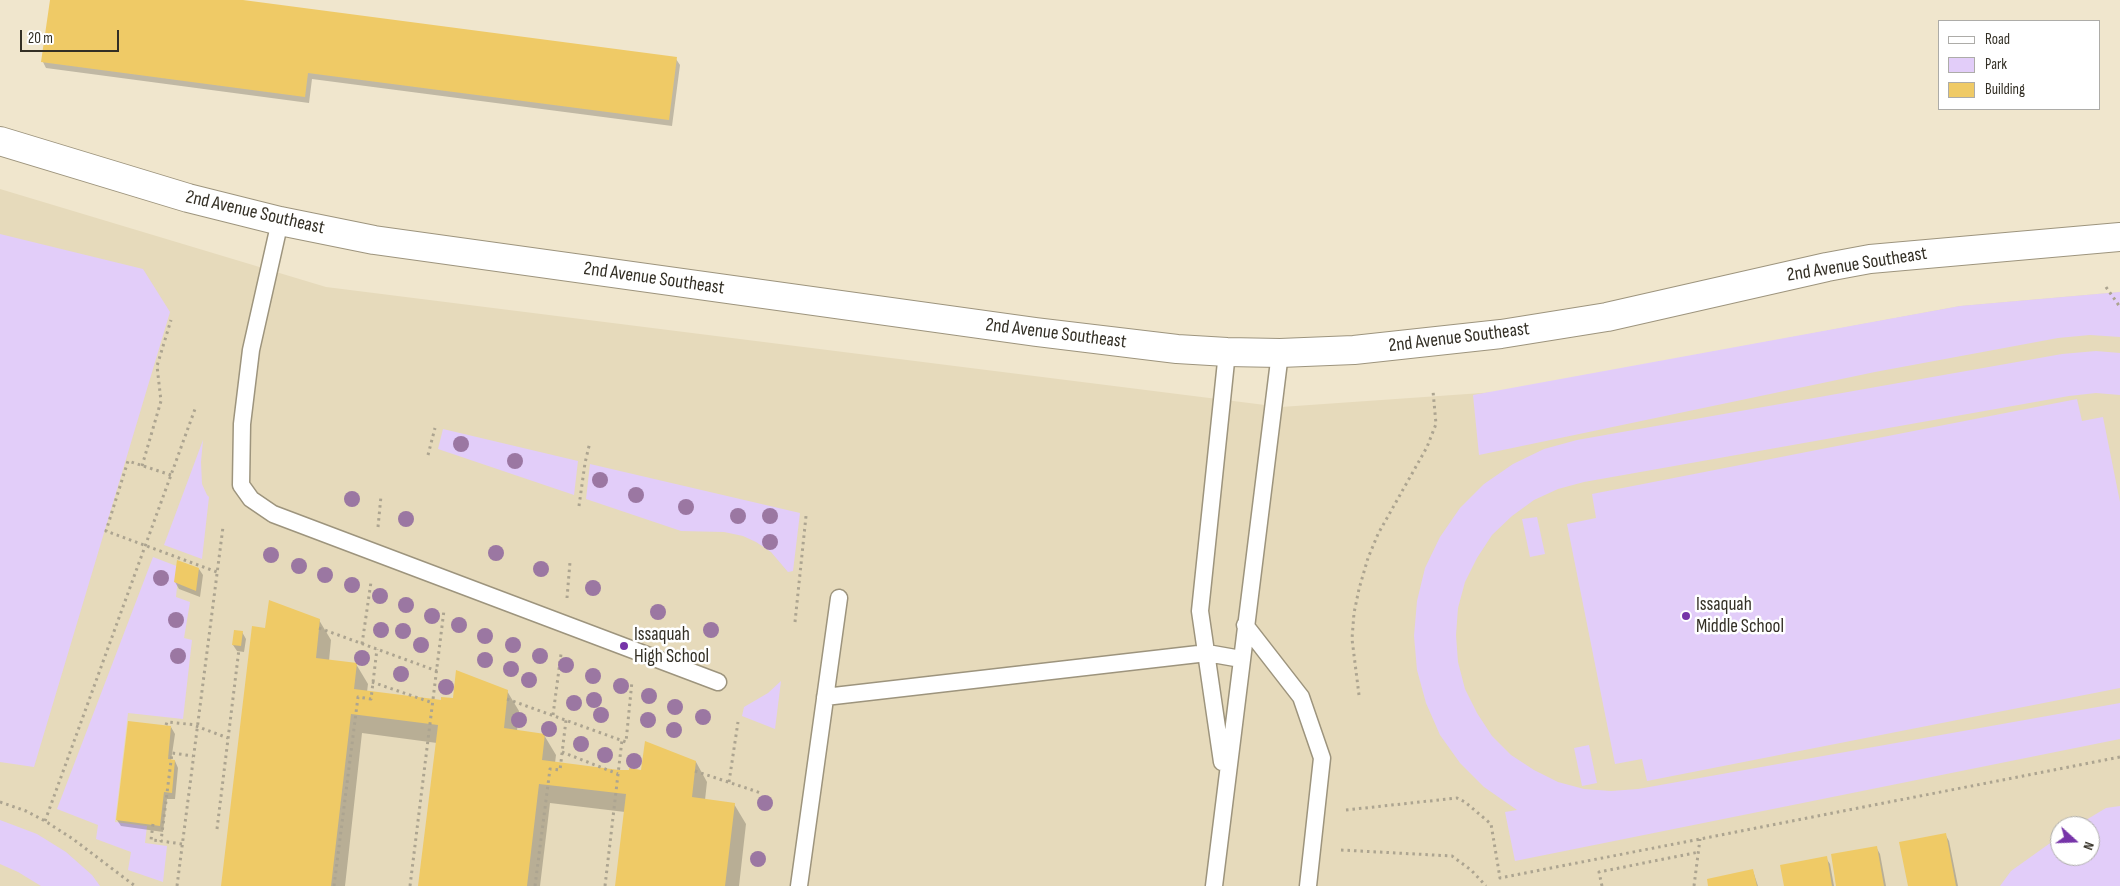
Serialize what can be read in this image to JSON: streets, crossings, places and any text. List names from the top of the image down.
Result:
{
  "streets": {
    "street": ["2nd Avenue Southeast"]
  },
  "places": ["Issaquah Middle School", "Issaquah High School"],
  "legend": ["Road", "Park", "Building"],
  "scale_bar": "20 m",
  "north": "right"
}
